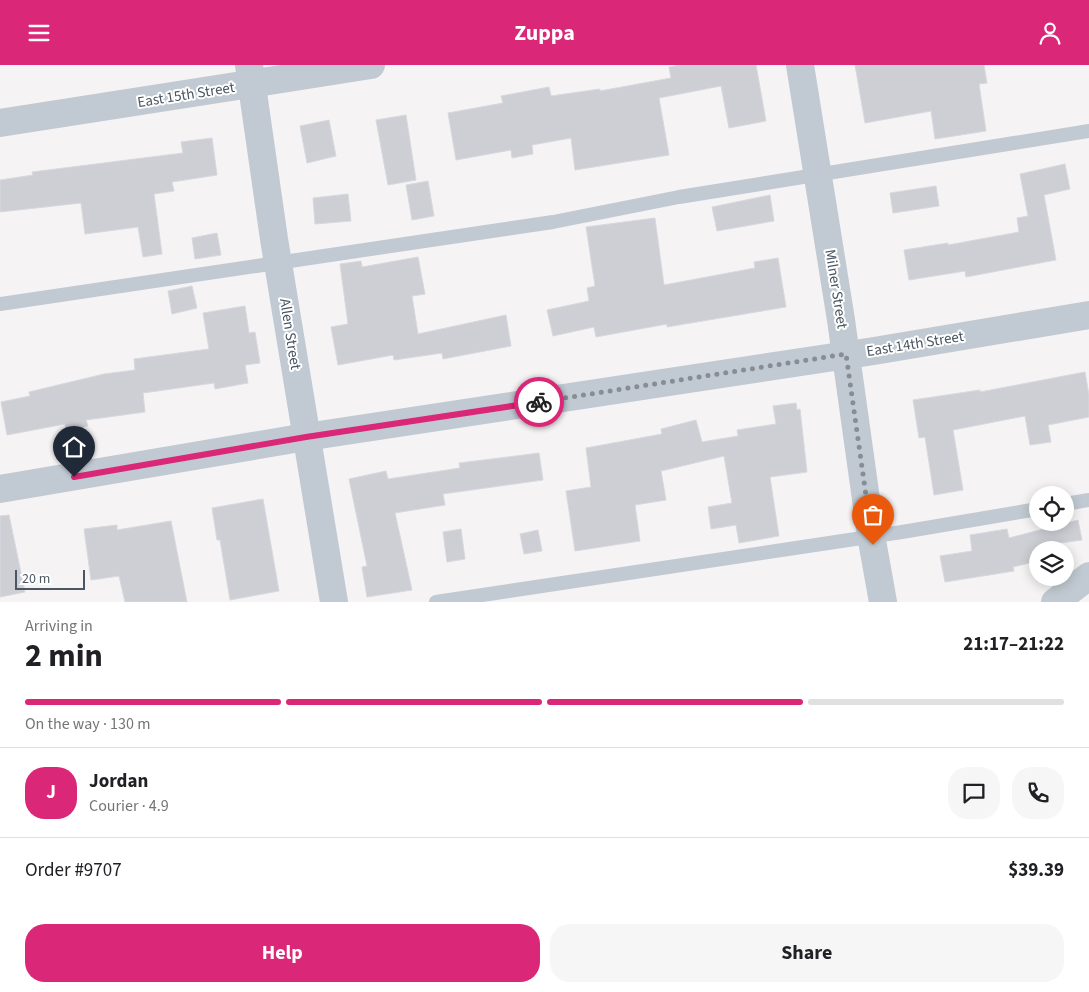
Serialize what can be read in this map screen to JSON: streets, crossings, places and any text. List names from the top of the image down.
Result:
{
  "streets": {
    "street": [
      "East 15th Street",
      "Milner Street",
      "Allen Street",
      "East 14th Street"
    ]
  },
  "crossings": [
    ["East 15th Street", "Allen Street"],
    ["Milner Street", "East 14th Street"],
    ["Allen Street", "East 14th Street"]
  ],
  "scale_bar": "20 m",
  "page": {
    "header": "Zuppa",
    "scale": "20 m",
    "heading": ["2 min", "Arriving in", "21:17–21:22"],
    "panel": [
      "Jordan",
      "Courier · 4.9",
      "Order #9707",
      "$39.39"
    ],
    "bar": "On the way · 130 m",
    "round": "J",
    "buttons": ["Help", "Share"]
  }
}
